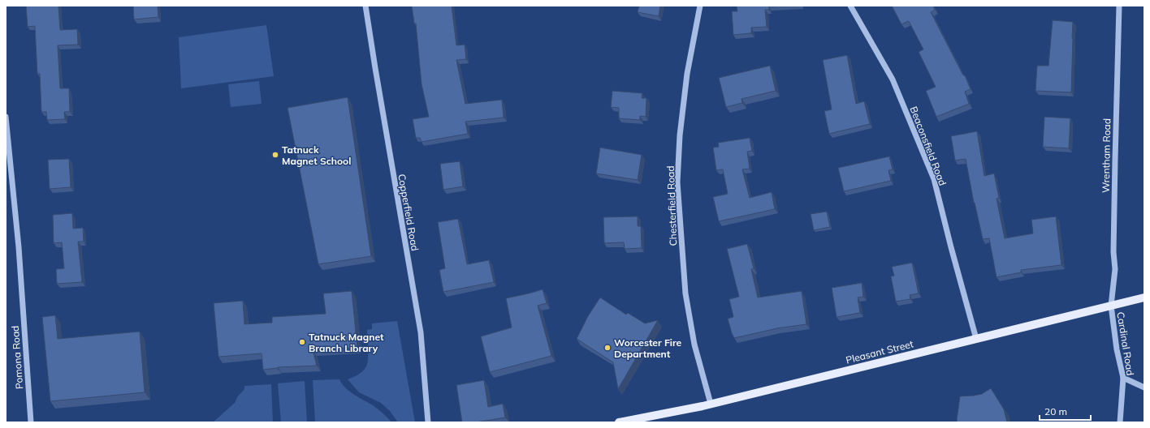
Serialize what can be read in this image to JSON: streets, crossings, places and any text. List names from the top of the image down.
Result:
{
  "streets": {
    "main road": ["Pleasant Street"],
    "street": [
      "Beaconsfield Road",
      "Wrentham Road",
      "Chesterfield Road",
      "Copperfield Road",
      "Cardinal Road",
      "Pomona Road"
    ]
  },
  "crossings": [
    ["Beaconsfield Road", "Pleasant Street"],
    ["Wrentham Road", "Cardinal Road"],
    ["Wrentham Road", "Pleasant Street"],
    ["Chesterfield Road", "Pleasant Street"],
    ["Cardinal Road", "Pleasant Street"]
  ],
  "places": ["Tatnuck Magnet School", "Tatnuck Magnet Branch Library", "Worcester Fire Department"],
  "scale_bar": "20 m"
}
